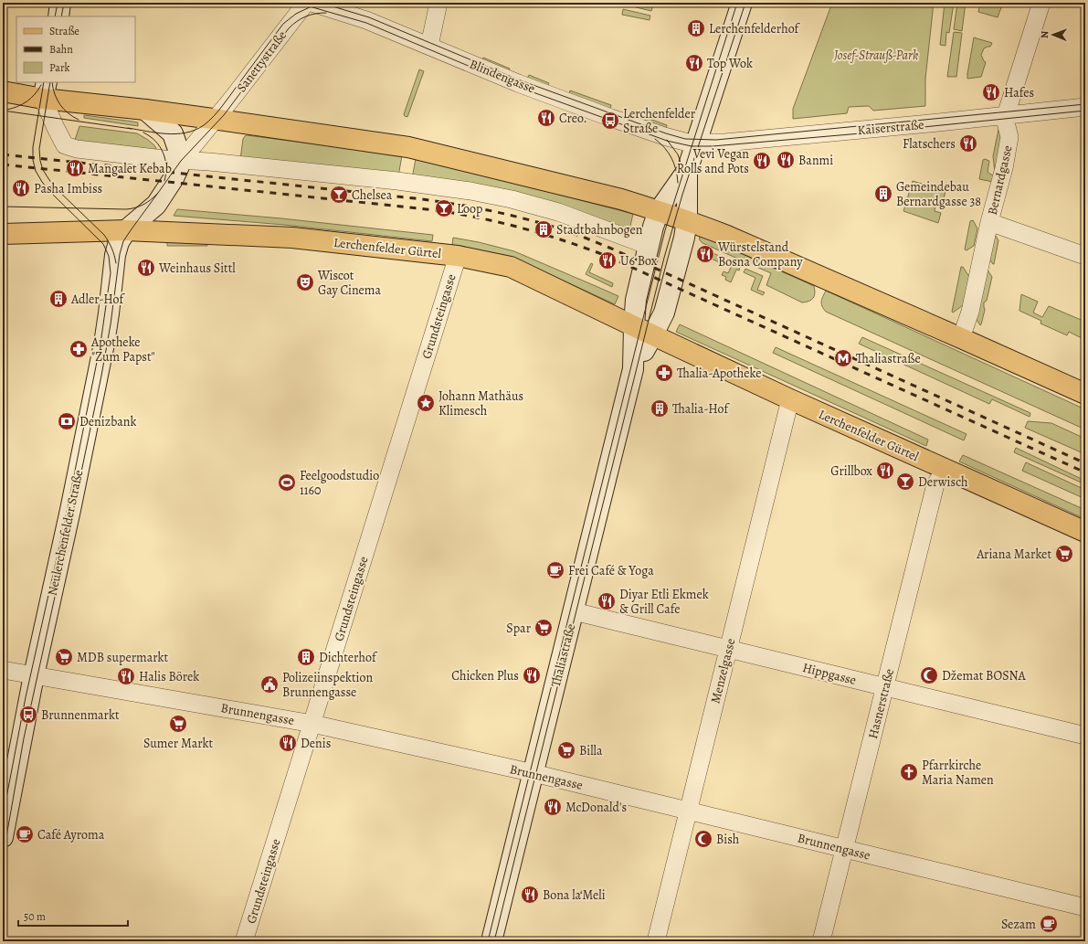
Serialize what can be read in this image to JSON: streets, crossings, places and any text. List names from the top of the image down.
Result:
{
  "streets": {
    "main road": ["Lerchenfelder Gürtel", "Neulerchenfelder Straße", "Thaliastraße"],
    "street": [
      "Sanettystraße",
      "Blindengasse",
      "Kaiserstraße",
      "Bernardgasse",
      "Grundsteingasse",
      "Menzelgasse",
      "Hippgasse",
      "Hasnerstraße",
      "Brunnengasse"
    ]
  },
  "crossings": [
    ["Blindengasse", "Kaiserstraße"],
    ["Kaiserstraße", "Bernardgasse"],
    ["Lerchenfelder Gürtel", "Grundsteingasse"],
    ["Lerchenfelder Gürtel", "Neulerchenfelder Straße"],
    ["Lerchenfelder Gürtel", "Menzelgasse"],
    ["Lerchenfelder Gürtel", "Hasnerstraße"],
    ["Grundsteingasse", "Brunnengasse"],
    ["Neulerchenfelder Straße", "Brunnengasse"],
    ["Thaliastraße", "Hippgasse"],
    ["Thaliastraße", "Brunnengasse"],
    ["Menzelgasse", "Hippgasse"],
    ["Menzelgasse", "Brunnengasse"],
    ["Hippgasse", "Hasnerstraße"],
    ["Hasnerstraße", "Brunnengasse"]
  ],
  "parks": ["Josef-Strauß-Park"],
  "places": {
    "building": [
      "Lerchenfelderhof",
      "Gemeindebau Bernardgasse 38",
      "Stadtbahnbogen",
      "Adler-Hof",
      "Thalia-Hof",
      "Dichterhof"
    ],
    "restaurant": [
      "Top Wok",
      "Hafes",
      "Creo.",
      "Flatschers",
      "Banmi",
      "Vevi Vegan Rolls and Pots",
      "Mangalet Kebab",
      "Pasha Imbiss",
      "Würstelstand Bosna Company",
      "U6 Box",
      "Weinhaus Sittl",
      "Grillbox",
      "Diyar Etli Ekmek & Grill Cafe",
      "Chicken Plus",
      "Halis Börek",
      "Denis",
      "McDonald's",
      "Bona la‘Meli"
    ],
    "bus stop": ["Lerchenfelder Straße", "Brunnenmarkt"],
    "bar": ["Chelsea", "Loop", "Derwisch"],
    "theatre": ["Wiscot Gay Cinema"],
    "pharmacy": ["Apotheke \"Zum Papst\"", "Thalia-Apotheke"],
    "metro station": ["Thaliastraße"],
    "place": ["Johann Mathäus Klimesch"],
    "bank": ["Denizbank"],
    "sports": ["Feelgoodstudio 1160"],
    "supermarket": [
      "Ariana Market",
      "Spar",
      "MDB supermarkt",
      "Sumer Markt",
      "Billa"
    ],
    "cafe": ["Frei Café & Yoga", "Café Ayroma", "Sezam"],
    "mosque": ["Džemat BOSNA", "Bish"],
    "public building": ["Polizeiinspektion Brunnengasse"],
    "church": ["Pfarrkirche Maria Namen"]
  },
  "legend": ["Straße", "Bahn", "Park"],
  "scale_bar": "50 m",
  "north": "left"
}
